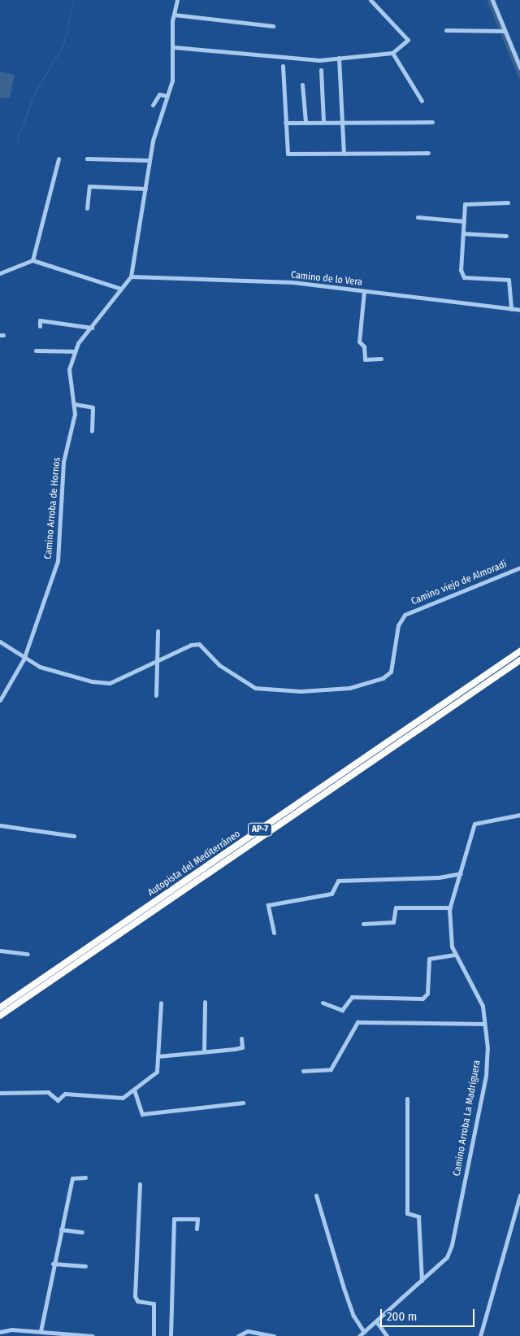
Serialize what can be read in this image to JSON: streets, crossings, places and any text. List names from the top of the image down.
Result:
{
  "streets": {
    "highway": ["AP-7", "Autopista del Mediterráneo"],
    "street": [
      "Camino de lo Vera",
      "Camino Arroba de Hornos",
      "Camino viejo de Almoradí",
      "Camino Arroba La Madriguera"
    ]
  },
  "crossings": [
    ["Camino de lo Vera", "Camino Arroba de Hornos"],
    ["Camino Arroba de Hornos", "Camino viejo de Almoradí"]
  ],
  "scale_bar": "200 m"
}
